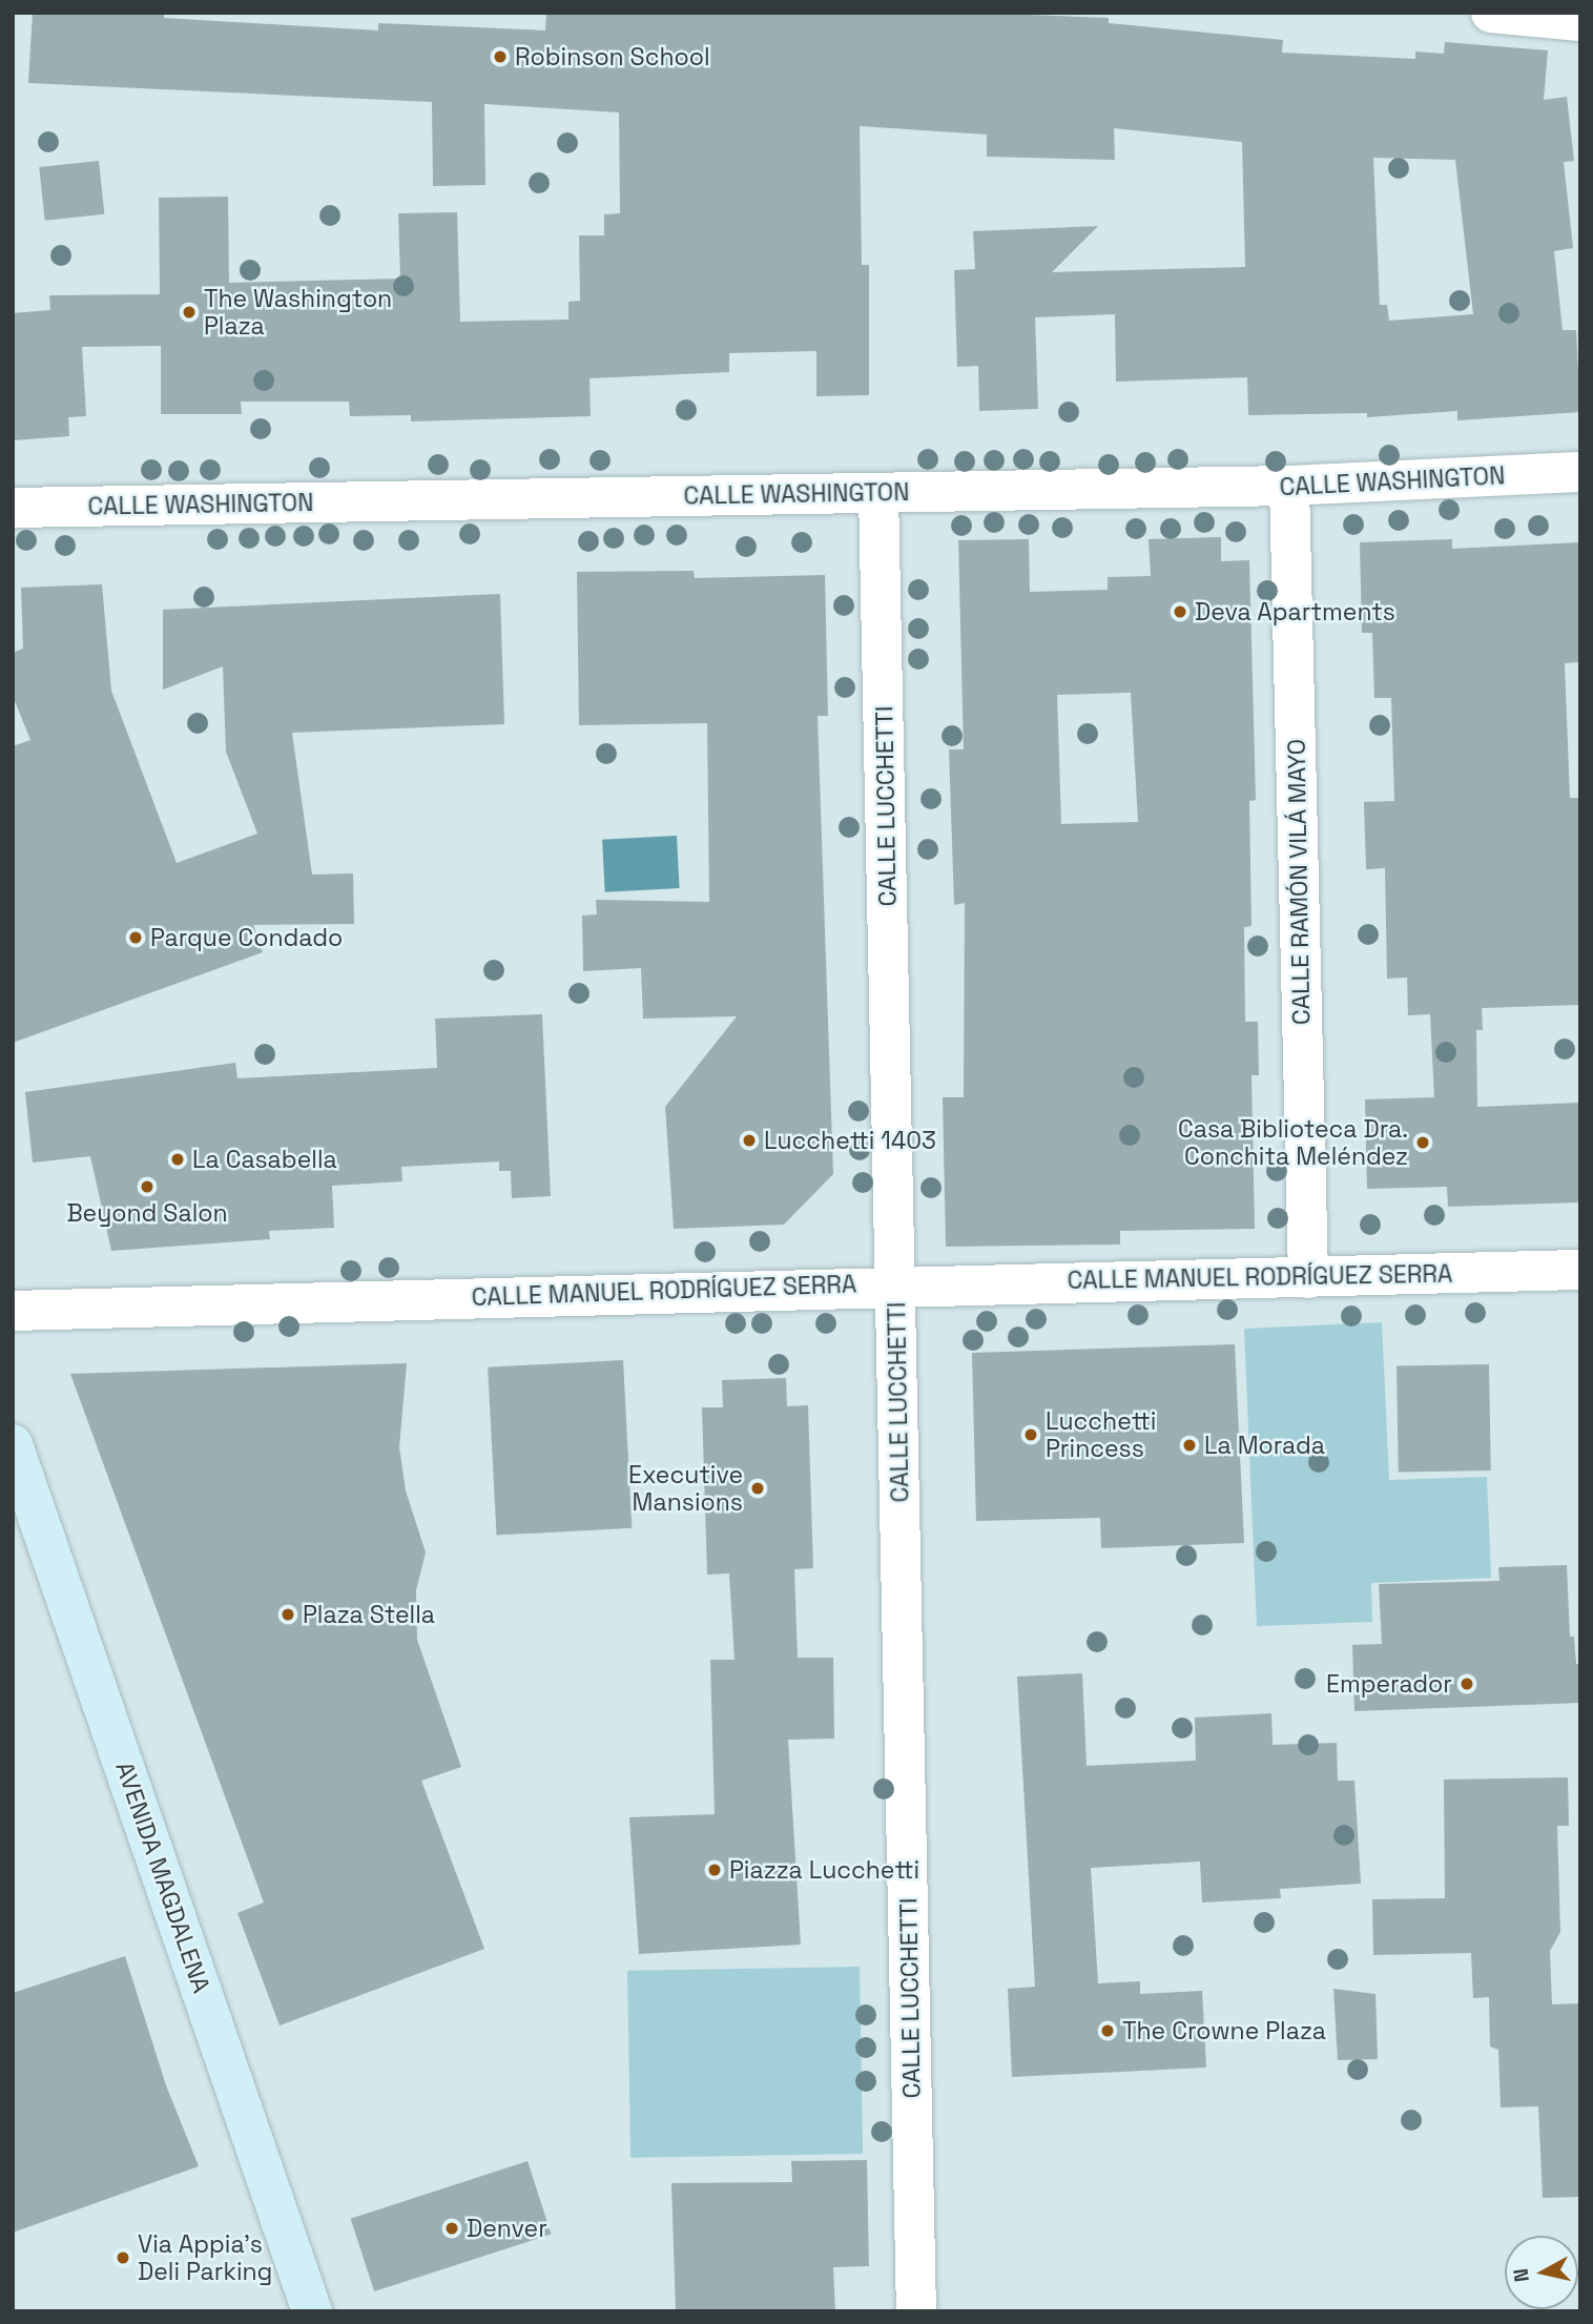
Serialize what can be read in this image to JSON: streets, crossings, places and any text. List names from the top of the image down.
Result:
{
  "streets": {
    "street": [
      "CALLE WASHINGTON",
      "CALLE LUCCHETTI",
      "CALLE RAMÓN VILÁ MAYO",
      "CALLE MANUEL RODRÍGUEZ SERRA",
      "AVENIDA MAGDALENA"
    ]
  },
  "crossings": [
    ["CALLE WASHINGTON", "CALLE LUCCHETTI"],
    ["CALLE WASHINGTON", "CALLE RAMÓN VILÁ MAYO"],
    ["CALLE LUCCHETTI", "CALLE MANUEL RODRÍGUEZ SERRA"],
    ["CALLE RAMÓN VILÁ MAYO", "CALLE MANUEL RODRÍGUEZ SERRA"]
  ],
  "places": [
    "Robinson School",
    "The Washington Plaza",
    "Deva Apartments",
    "Parque Condado",
    "Lucchetti 1403",
    "Casa Biblioteca Dra. Conchita Meléndez",
    "La Casabella",
    "Beyond Salon",
    "Lucchetti Princess",
    "La Morada",
    "Executive Mansions",
    "Plaza Stella",
    "Emperador",
    "Piazza Lucchetti",
    "The Crowne Plaza",
    "Denver",
    "Via Appia's Deli Parking"
  ],
  "north": "left"
}
